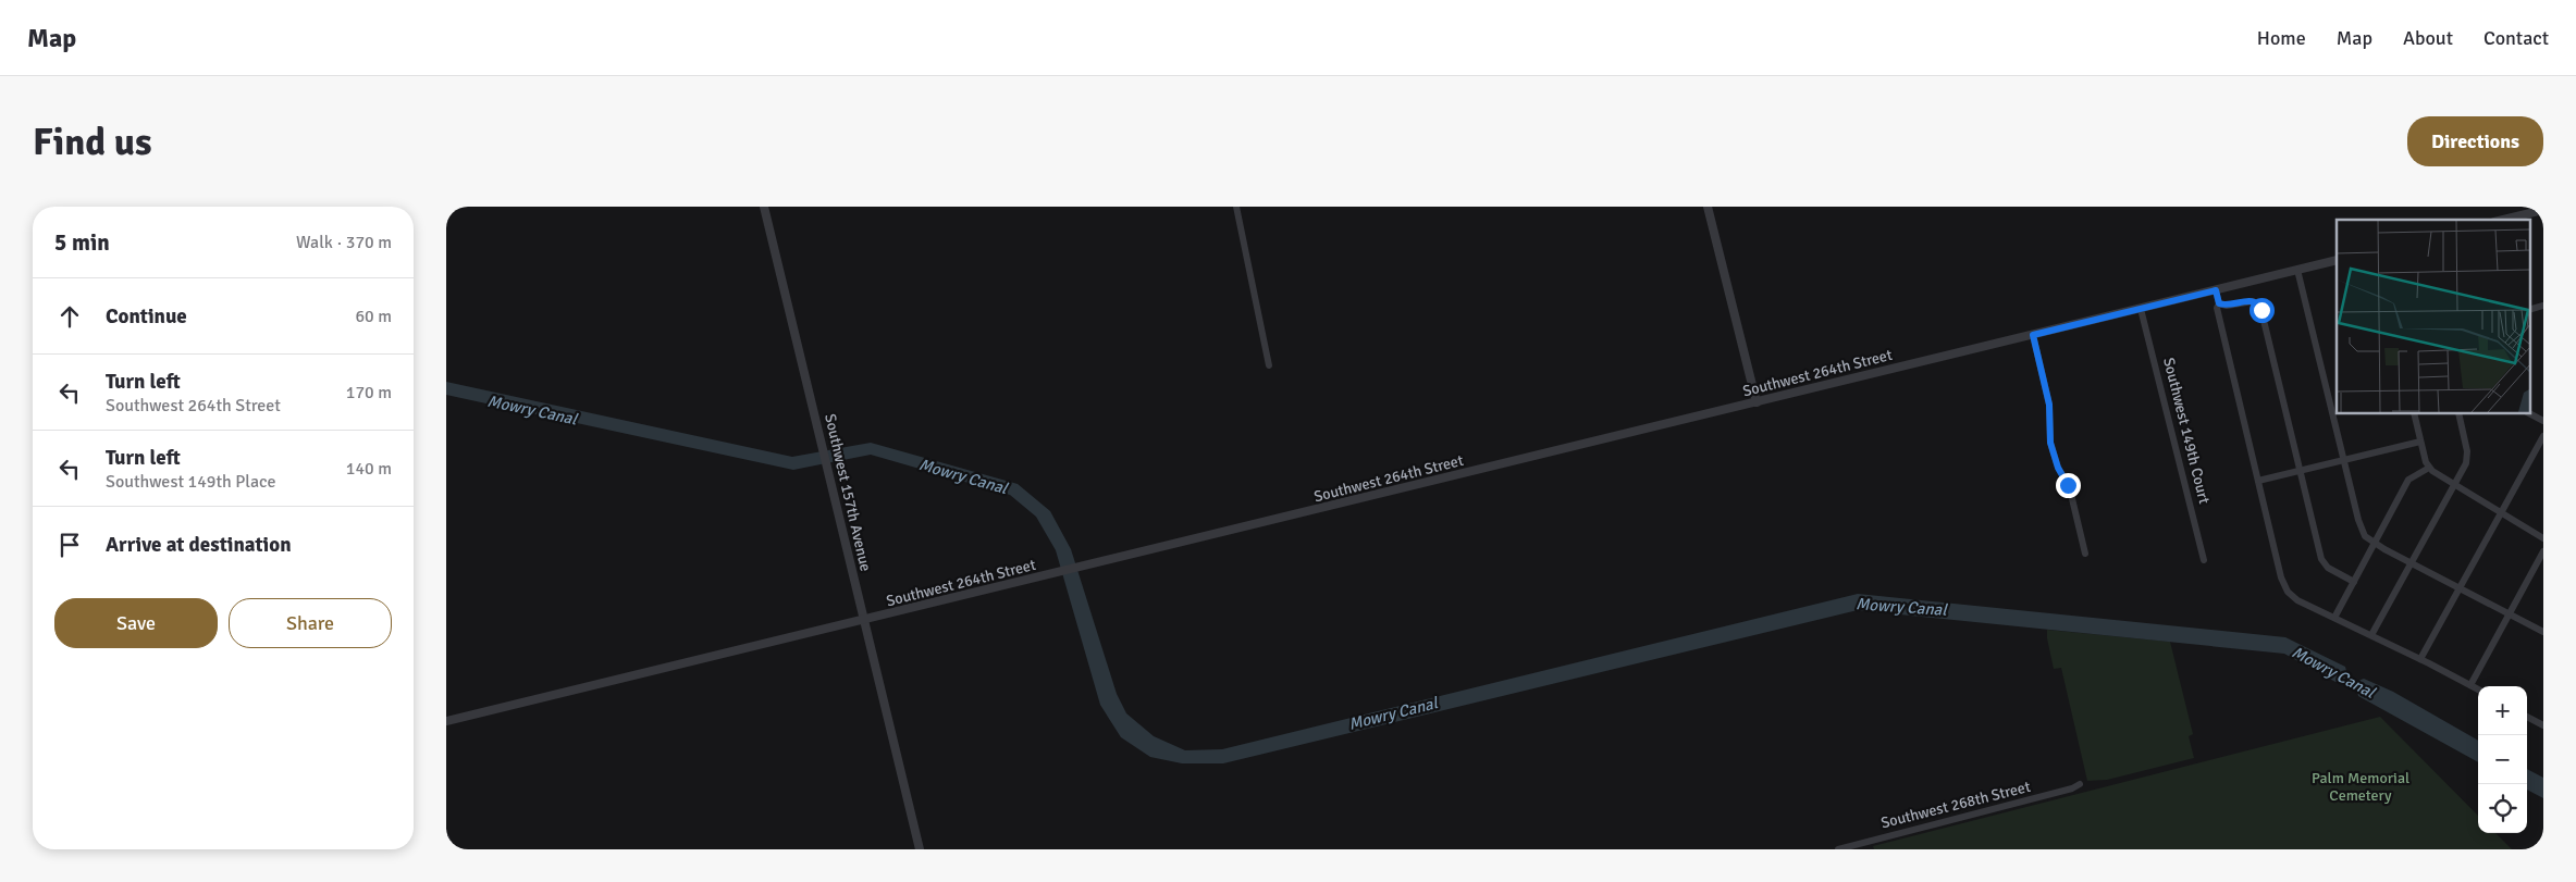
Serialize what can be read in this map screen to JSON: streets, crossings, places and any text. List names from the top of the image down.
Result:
{
  "streets": {
    "street": [
      "Southwest 264th Street",
      "Southwest 149th Court",
      "Southwest 157th Avenue",
      "Southwest 268th Street"
    ]
  },
  "crossings": [
    ["Southwest 264th Street", "Southwest 149th Court"],
    ["Southwest 264th Street", "Southwest 157th Avenue"]
  ],
  "water": ["Mowry Canal"],
  "parks": ["Palm Memorial Cemetery"],
  "page": {
    "header": "Map",
    "nav": [
      "Home",
      "Map",
      "About",
      "Contact"
    ],
    "buttons": [
      "Directions",
      ["Save", "Share"]
    ],
    "title": "Find us",
    "heading": ["5 min", "Walk · 370 m"],
    "list": [
      ["Continue", "60 m"],
      ["Turn left", "Southwest 264th Street", "170 m"],
      ["Turn left", "Southwest 149th Place", "140 m"],
      "Arrive at destination"
    ],
    "map_buttons": ["+", "−"]
  }
}
